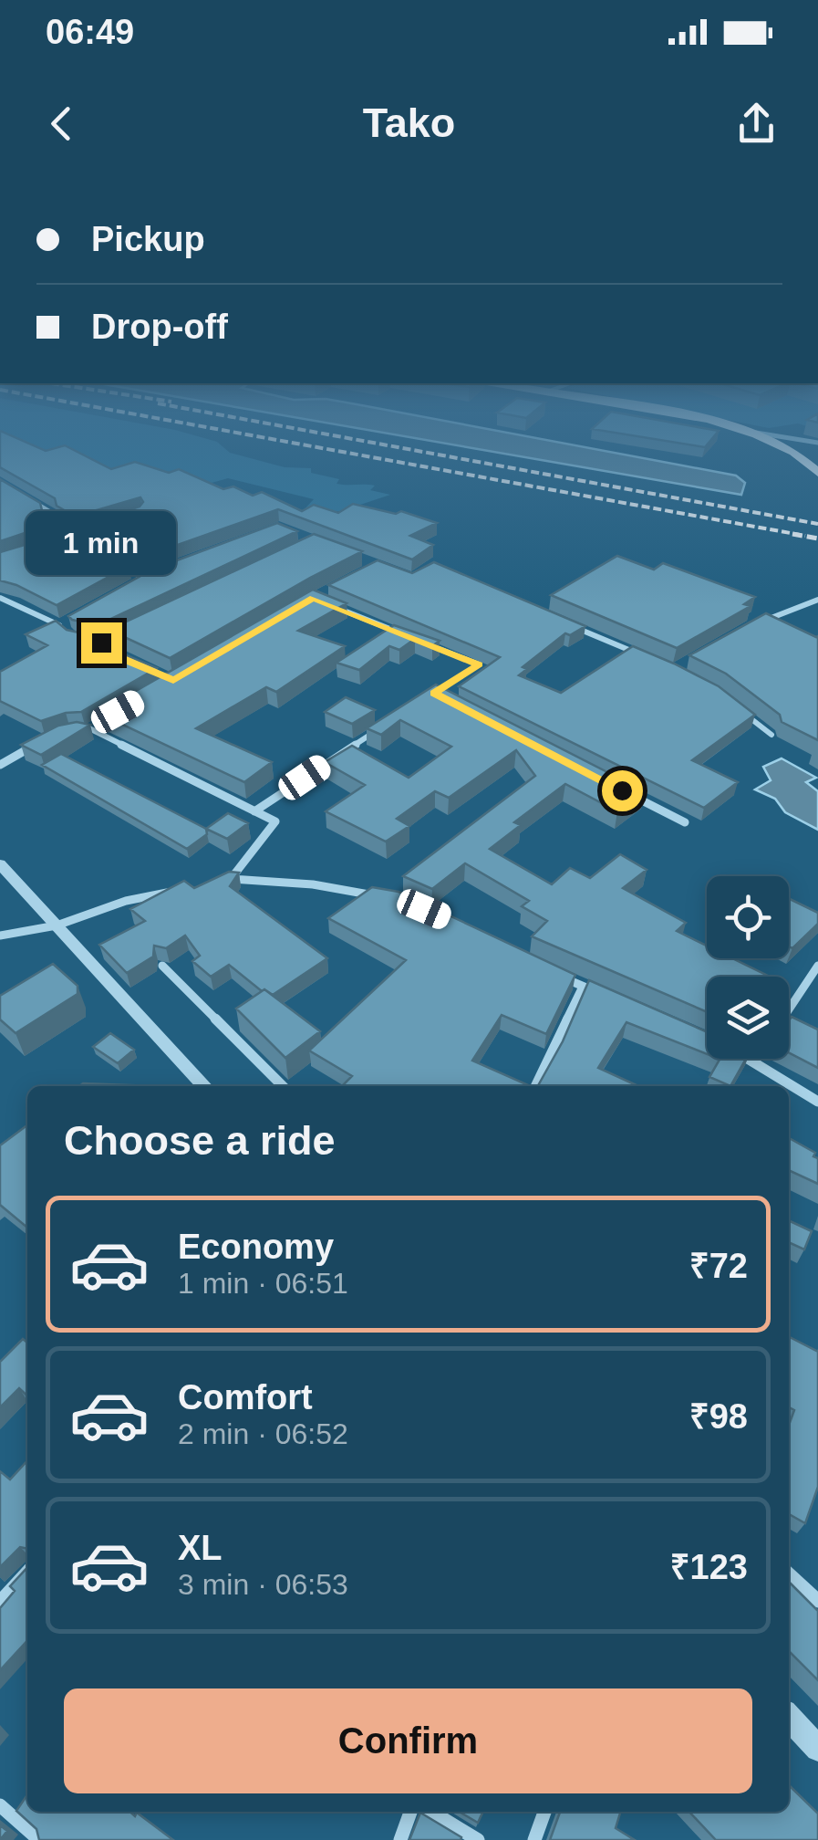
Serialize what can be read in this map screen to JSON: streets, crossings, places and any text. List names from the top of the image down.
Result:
{
  "page": {
    "status": "06:49",
    "header": "Tako",
    "banner": ["Pickup", "Drop-off"],
    "bubble": "1 min",
    "heading": "Choose a ride",
    "list": [
      {
        "name": "Economy",
        "note": "1 min · 06:51",
        "value": "₹72"
      },
      {
        "name": "Comfort",
        "note": "2 min · 06:52",
        "value": "₹98"
      },
      {
        "name": "XL",
        "note": "3 min · 06:53",
        "value": "₹123"
      }
    ],
    "buttons": "Confirm"
  }
}
